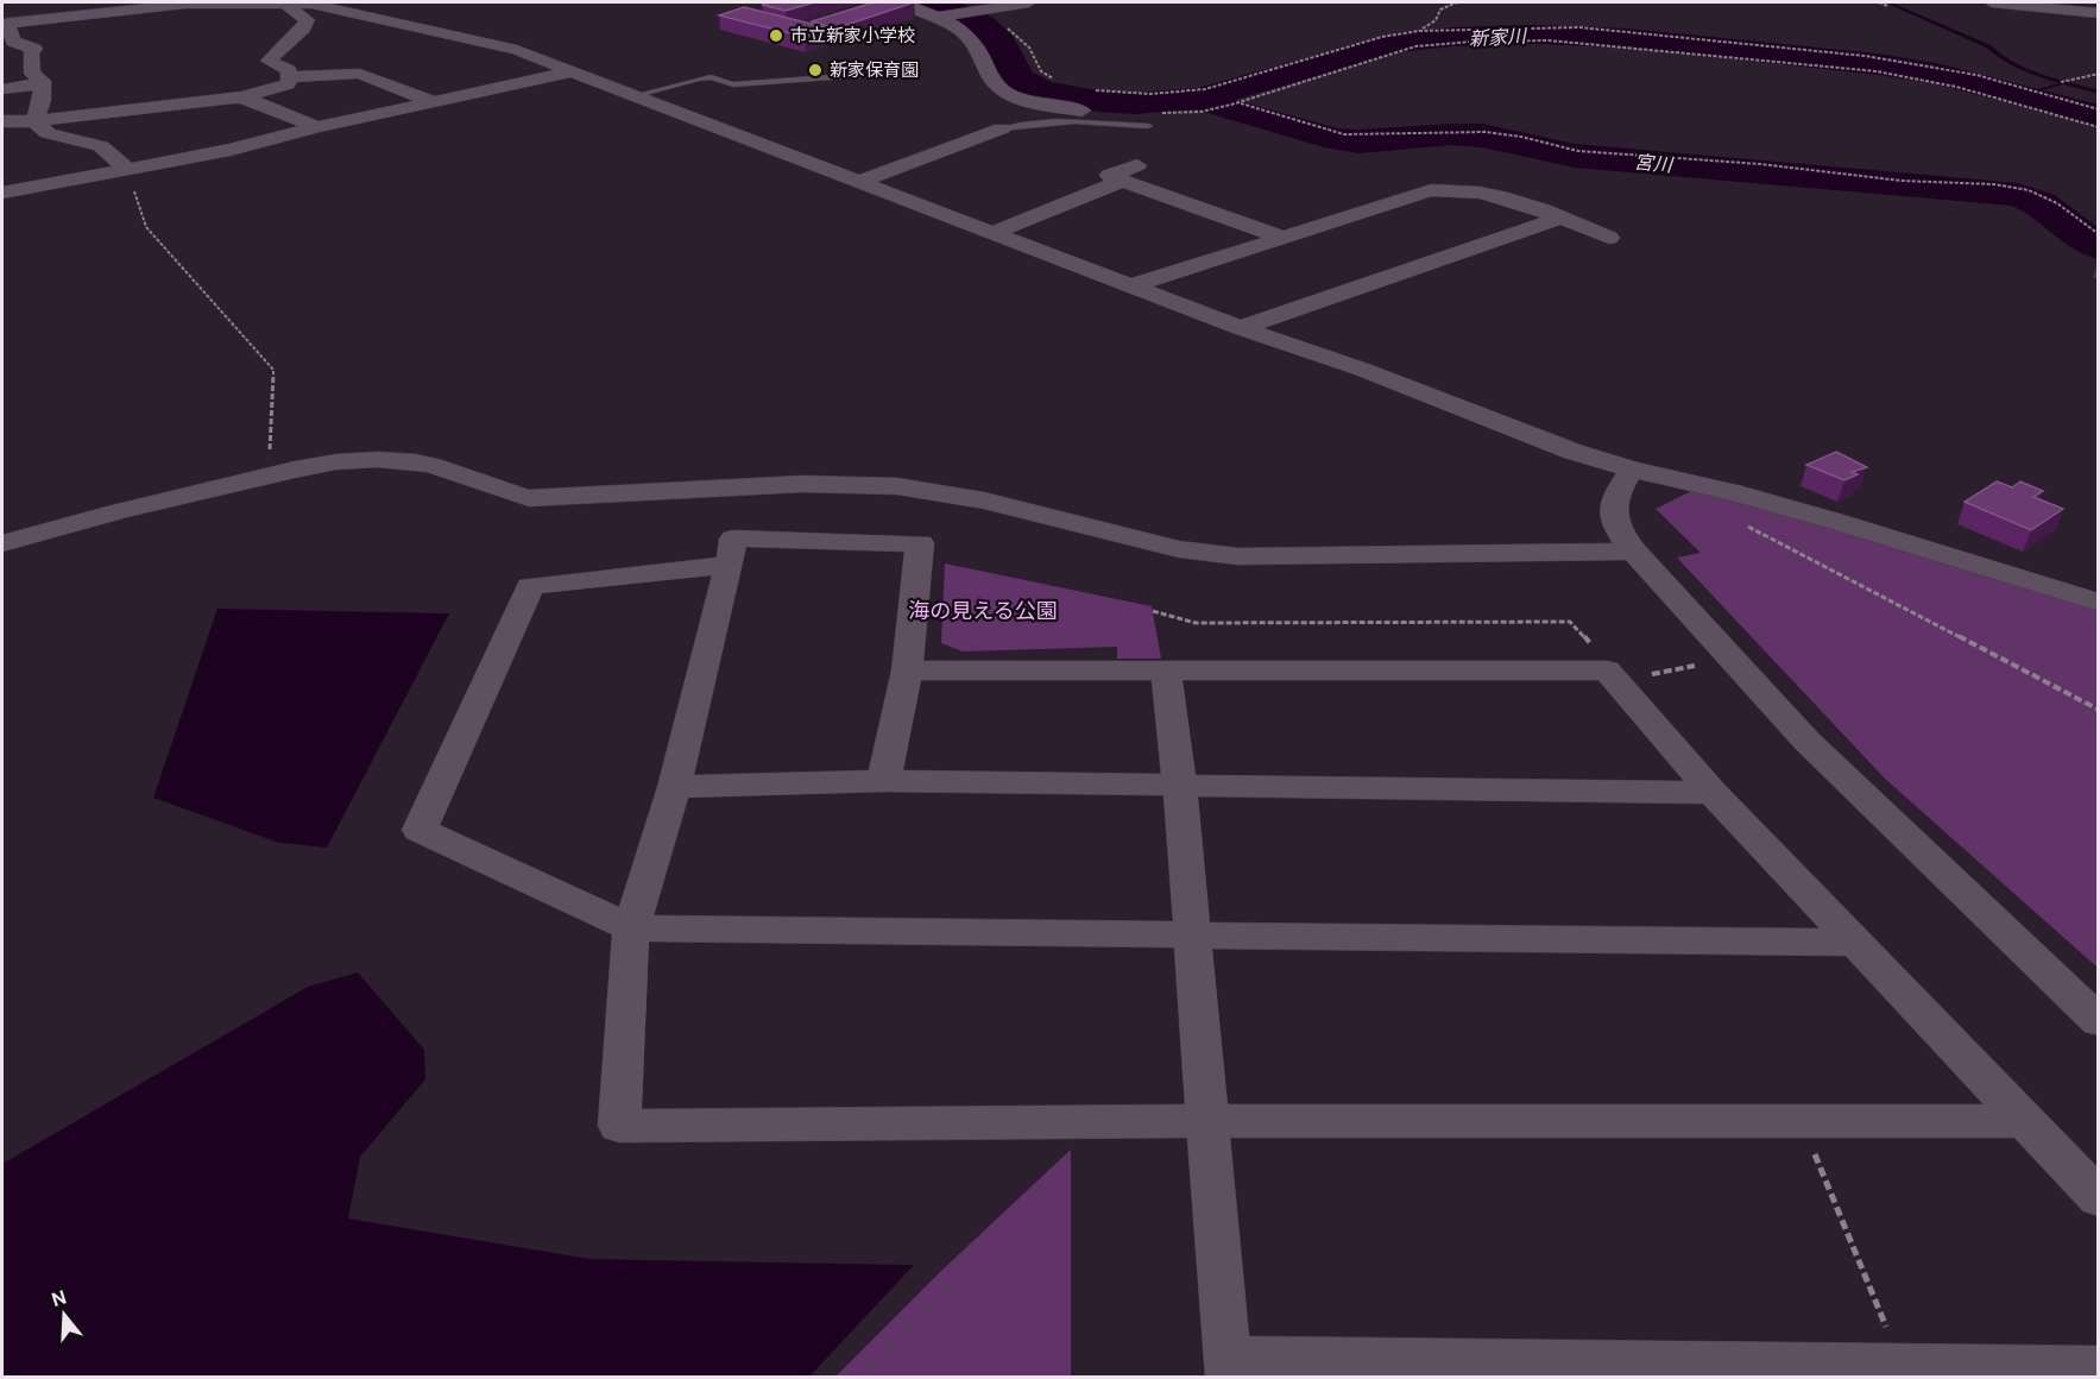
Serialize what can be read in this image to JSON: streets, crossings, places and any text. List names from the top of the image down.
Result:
{
  "water": ["新家川", "宮川"],
  "parks": ["海の見える公園"],
  "places": ["市立新家小学校", "新家保育園"],
  "north": "top"
}
